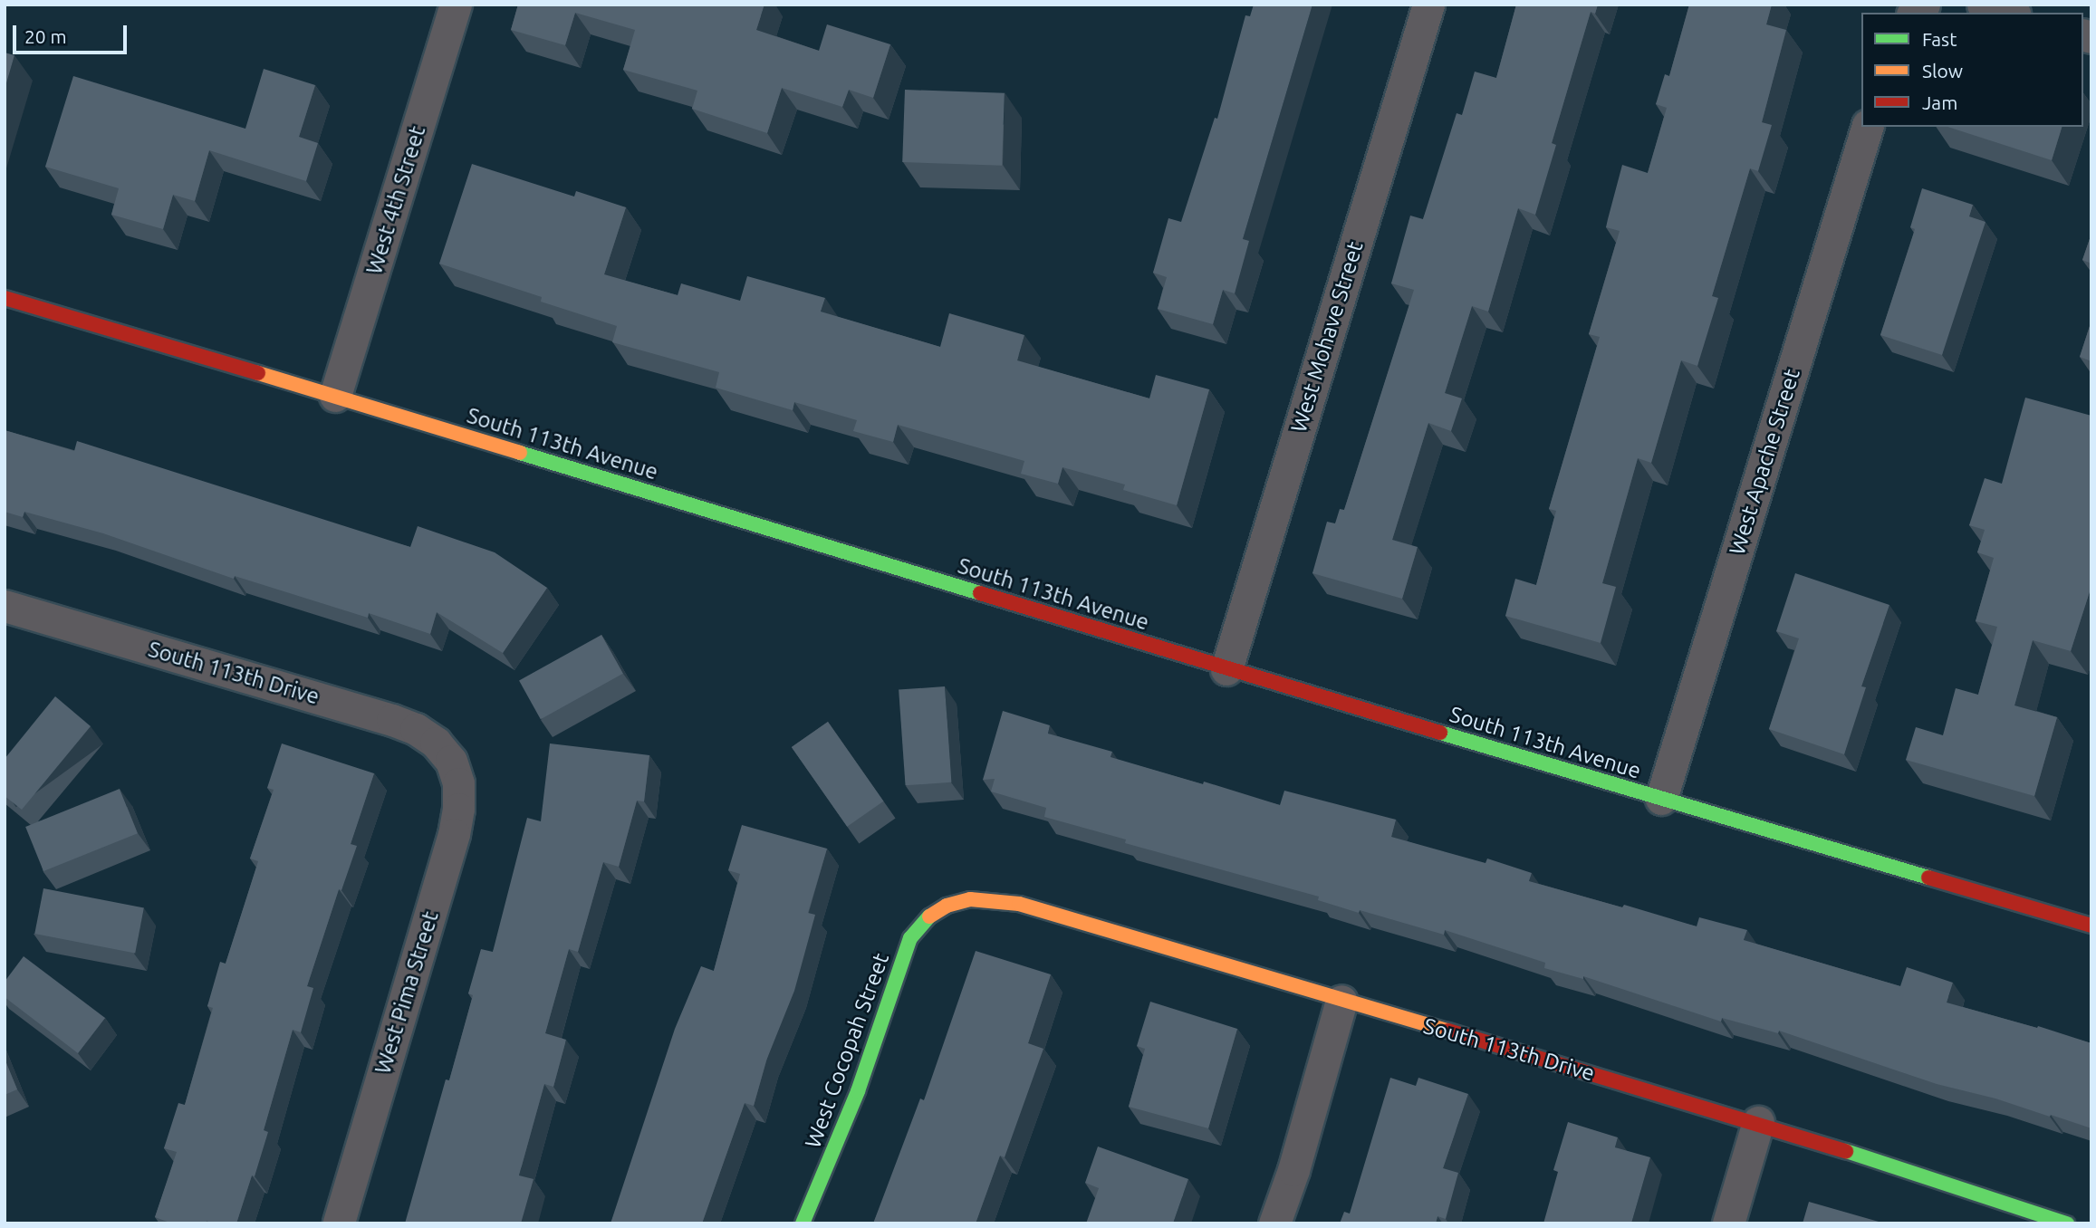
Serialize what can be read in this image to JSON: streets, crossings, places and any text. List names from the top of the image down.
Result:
{
  "streets": {
    "street": [
      "West 4th Street",
      "West Mohave Street",
      "South 113th Avenue",
      "West Apache Street",
      "South 113th Drive",
      "West Pima Street",
      "West Cocopah Street"
    ]
  },
  "crossings": [
    ["West 4th Street", "South 113th Avenue"],
    ["West Mohave Street", "South 113th Avenue"],
    ["South 113th Avenue", "West Apache Street"],
    ["South 113th Drive", "West Pima Street"],
    ["South 113th Drive", "West Cocopah Street"]
  ],
  "legend": ["Fast", "Slow", "Jam"],
  "scale_bar": "20 m"
}
